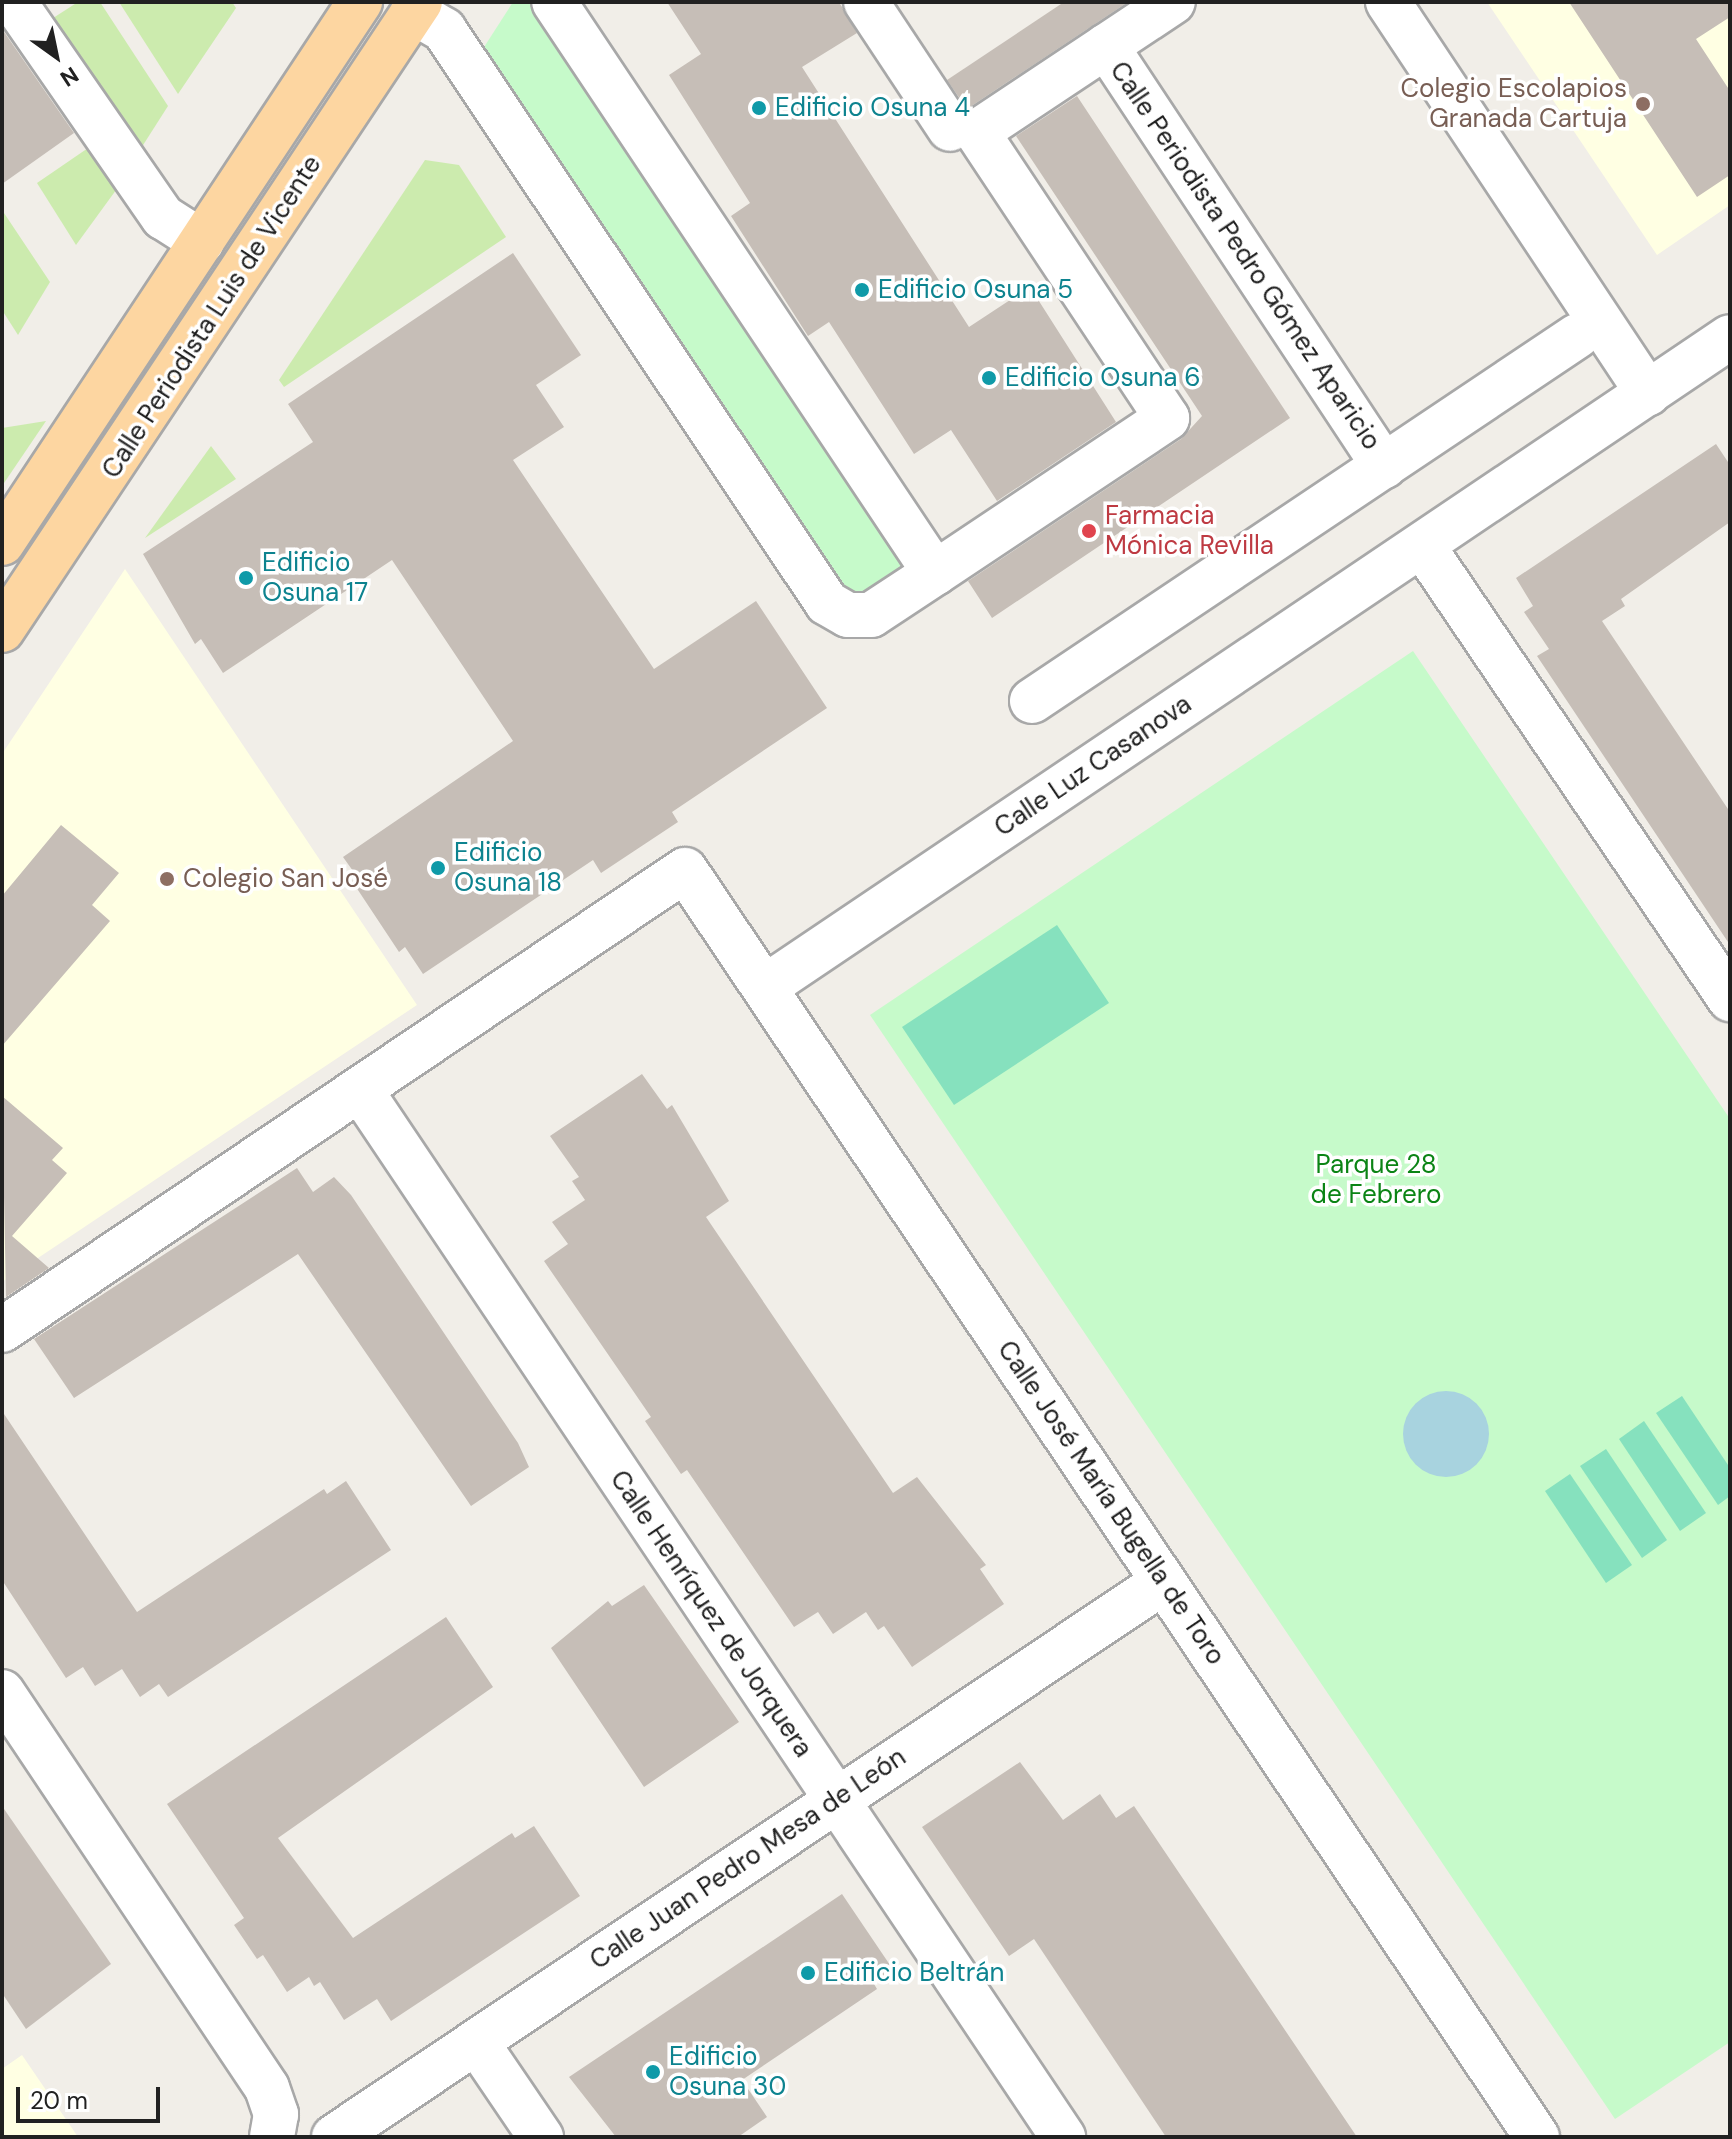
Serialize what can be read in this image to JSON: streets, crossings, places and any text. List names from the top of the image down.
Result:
{
  "streets": {
    "main road": ["Calle Periodista Luis de Vicente"],
    "street": [
      "Calle Periodista Pedro Gómez Aparicio",
      "Calle Luz Casanova",
      "Calle José María Bugella de Toro",
      "Calle Henríquez de Jorquera",
      "Calle Juan Pedro Mesa de León"
    ]
  },
  "crossings": [
    ["Calle Luz Casanova", "Calle José María Bugella de Toro"],
    ["Calle José María Bugella de Toro", "Calle Henríquez de Jorquera"],
    ["Calle José María Bugella de Toro", "Calle Juan Pedro Mesa de León"],
    ["Calle Henríquez de Jorquera", "Calle Juan Pedro Mesa de León"]
  ],
  "parks": ["Parque 28 de Febrero"],
  "places": [
    "Colegio Escolapios Granada Cartuja",
    "Edificio Osuna 4",
    "Edificio Osuna 5",
    "Edificio Osuna 6",
    "Farmacia Mónica Revilla",
    "Edificio Osuna 17",
    "Edificio Osuna 18",
    "Colegio San José",
    "Edificio Beltrán",
    "Edificio Osuna 30"
  ],
  "scale_bar": "20 m",
  "north": "bottom right"
}
